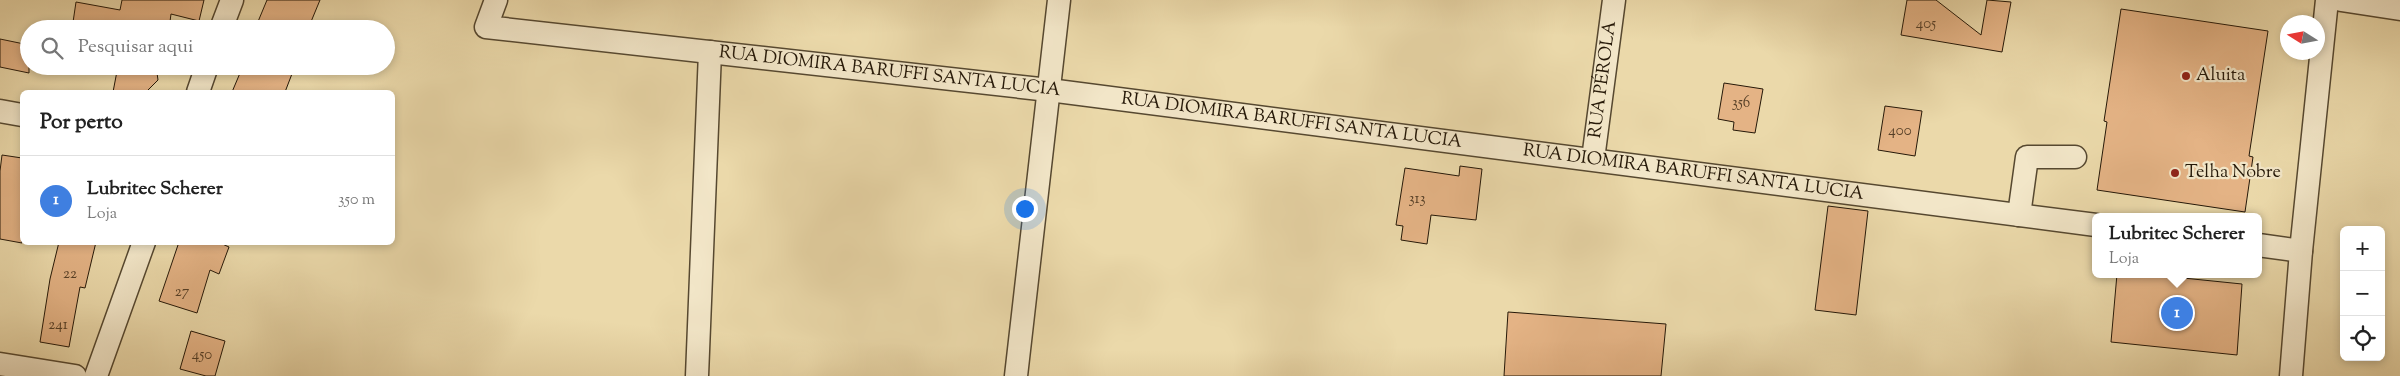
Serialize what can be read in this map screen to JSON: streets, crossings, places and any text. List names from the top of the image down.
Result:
{
  "streets": {
    "street": ["RUA DIOMIRA BARUFFI SANTA LUCIA", "RUA PÉROLA"]
  },
  "crossings": [
    ["RUA DIOMIRA BARUFFI SANTA LUCIA", "RUA PÉROLA"]
  ],
  "places": ["Aluita", "Telha Nobre"],
  "house_numbers": [
    "405",
    "356",
    "400",
    "313",
    "22",
    "27",
    "241",
    "450"
  ],
  "north": "left",
  "page": {
    "search": "Pesquisar aqui",
    "heading": "Por perto",
    "list": [
      {
        "mark": "1",
        "name": "Lubritec Scherer",
        "note": "Loja",
        "value": "350 m"
      }
    ],
    "popup": ["Lubritec Scherer", "Loja"],
    "map_buttons": ["+", "−"],
    "pins": "1"
  }
}
